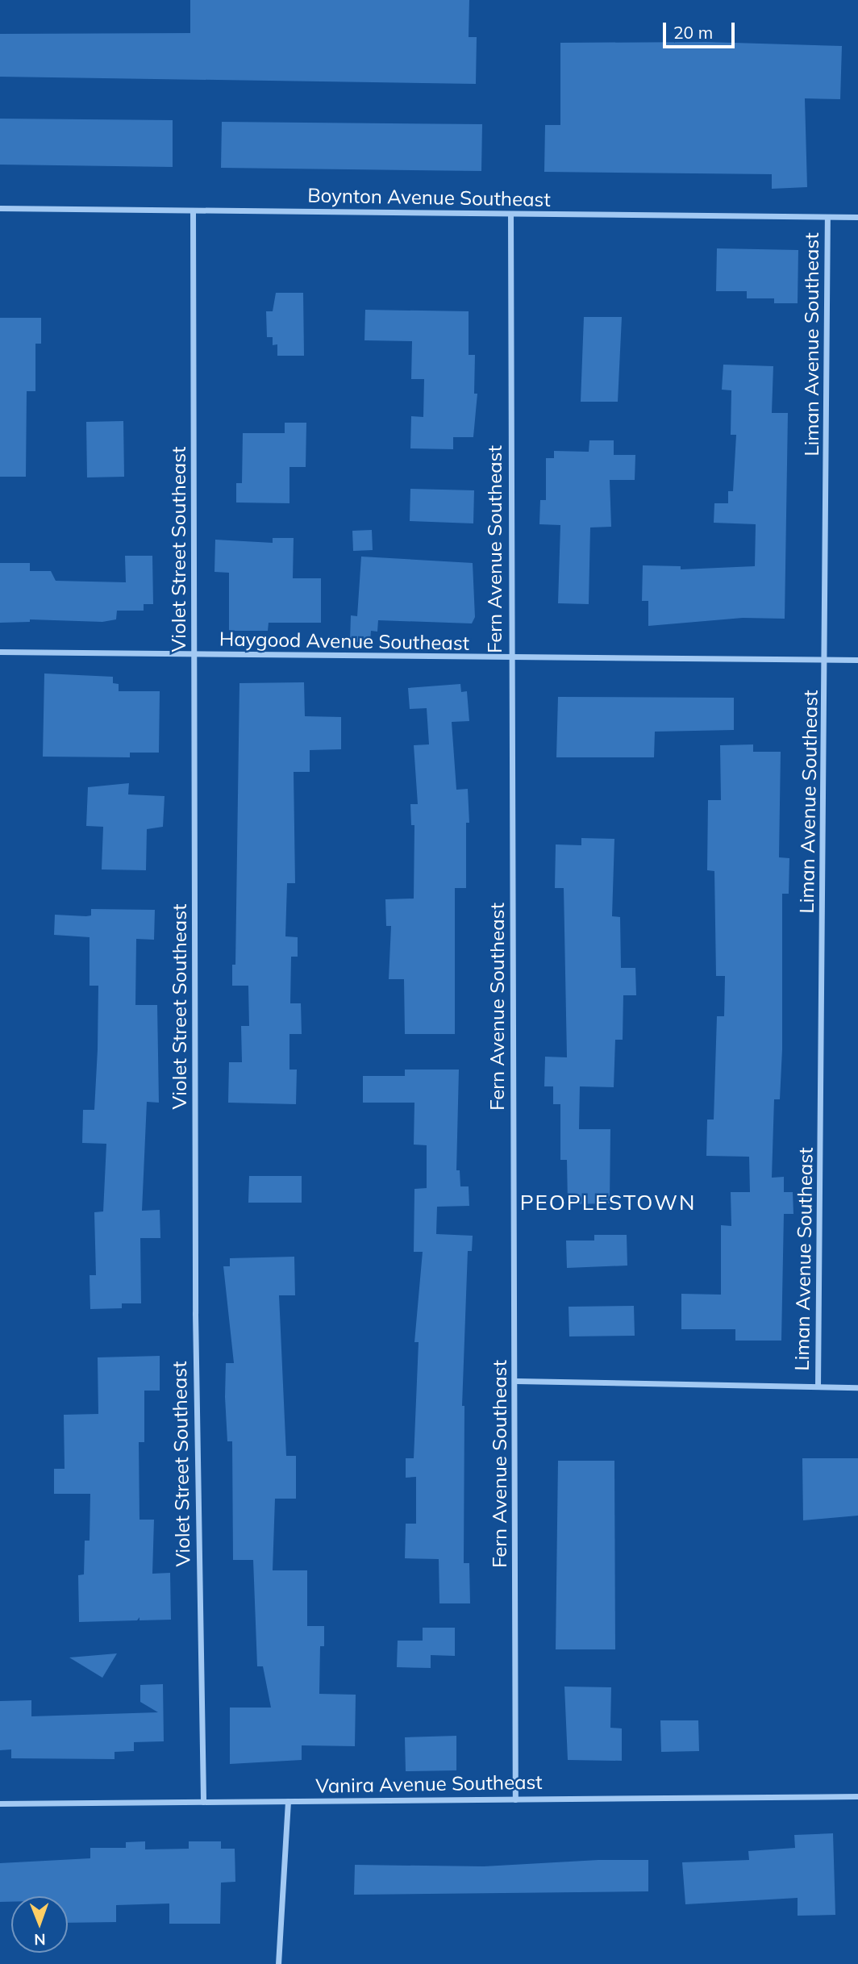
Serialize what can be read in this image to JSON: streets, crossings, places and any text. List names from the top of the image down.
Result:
{
  "streets": {
    "street": [
      "Boynton Avenue Southeast",
      "Liman Avenue Southeast",
      "Violet Street Southeast",
      "Fern Avenue Southeast",
      "Haygood Avenue Southeast",
      "Vanira Avenue Southeast"
    ]
  },
  "crossings": [
    ["Boynton Avenue Southeast", "Liman Avenue Southeast"],
    ["Boynton Avenue Southeast", "Violet Street Southeast"],
    ["Boynton Avenue Southeast", "Fern Avenue Southeast"],
    ["Liman Avenue Southeast", "Haygood Avenue Southeast"],
    ["Violet Street Southeast", "Haygood Avenue Southeast"],
    ["Violet Street Southeast", "Vanira Avenue Southeast"],
    ["Fern Avenue Southeast", "Haygood Avenue Southeast"],
    ["Fern Avenue Southeast", "Vanira Avenue Southeast"]
  ],
  "districts": ["PEOPLESTOWN"],
  "scale_bar": "20 m",
  "north": "bottom"
}
